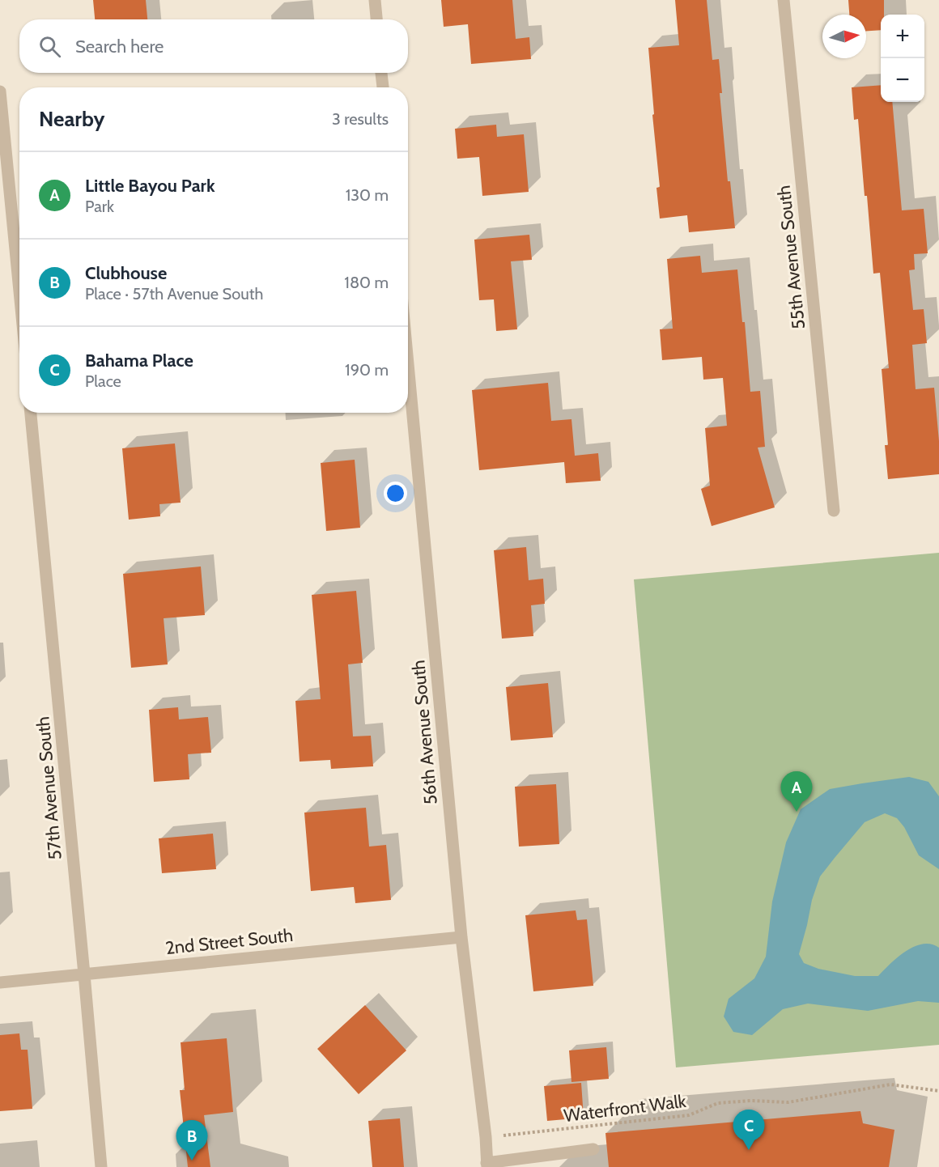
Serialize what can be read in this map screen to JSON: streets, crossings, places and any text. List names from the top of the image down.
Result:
{
  "streets": {
    "street": [
      "55th Avenue South",
      "56th Avenue South",
      "57th Avenue South",
      "2nd Street South"
    ],
    "path": ["Waterfront Walk"]
  },
  "crossings": [
    ["56th Avenue South", "2nd Street South"],
    ["56th Avenue South", "Waterfront Walk"],
    ["57th Avenue South", "2nd Street South"]
  ],
  "north": "right",
  "page": {
    "map_buttons": ["+", "−"],
    "search": "Search here",
    "heading": ["Nearby", "3 results"],
    "list": [
      {
        "mark": "A",
        "name": "Little Bayou Park",
        "note": "Park",
        "value": "130 m"
      },
      {
        "mark": "B",
        "name": "Clubhouse",
        "note": "Place · 57th Avenue South",
        "value": "180 m"
      },
      {
        "mark": "C",
        "name": "Bahama Place",
        "note": "Place",
        "value": "190 m"
      }
    ],
    "pins": ["A", "C", "B"]
  }
}
